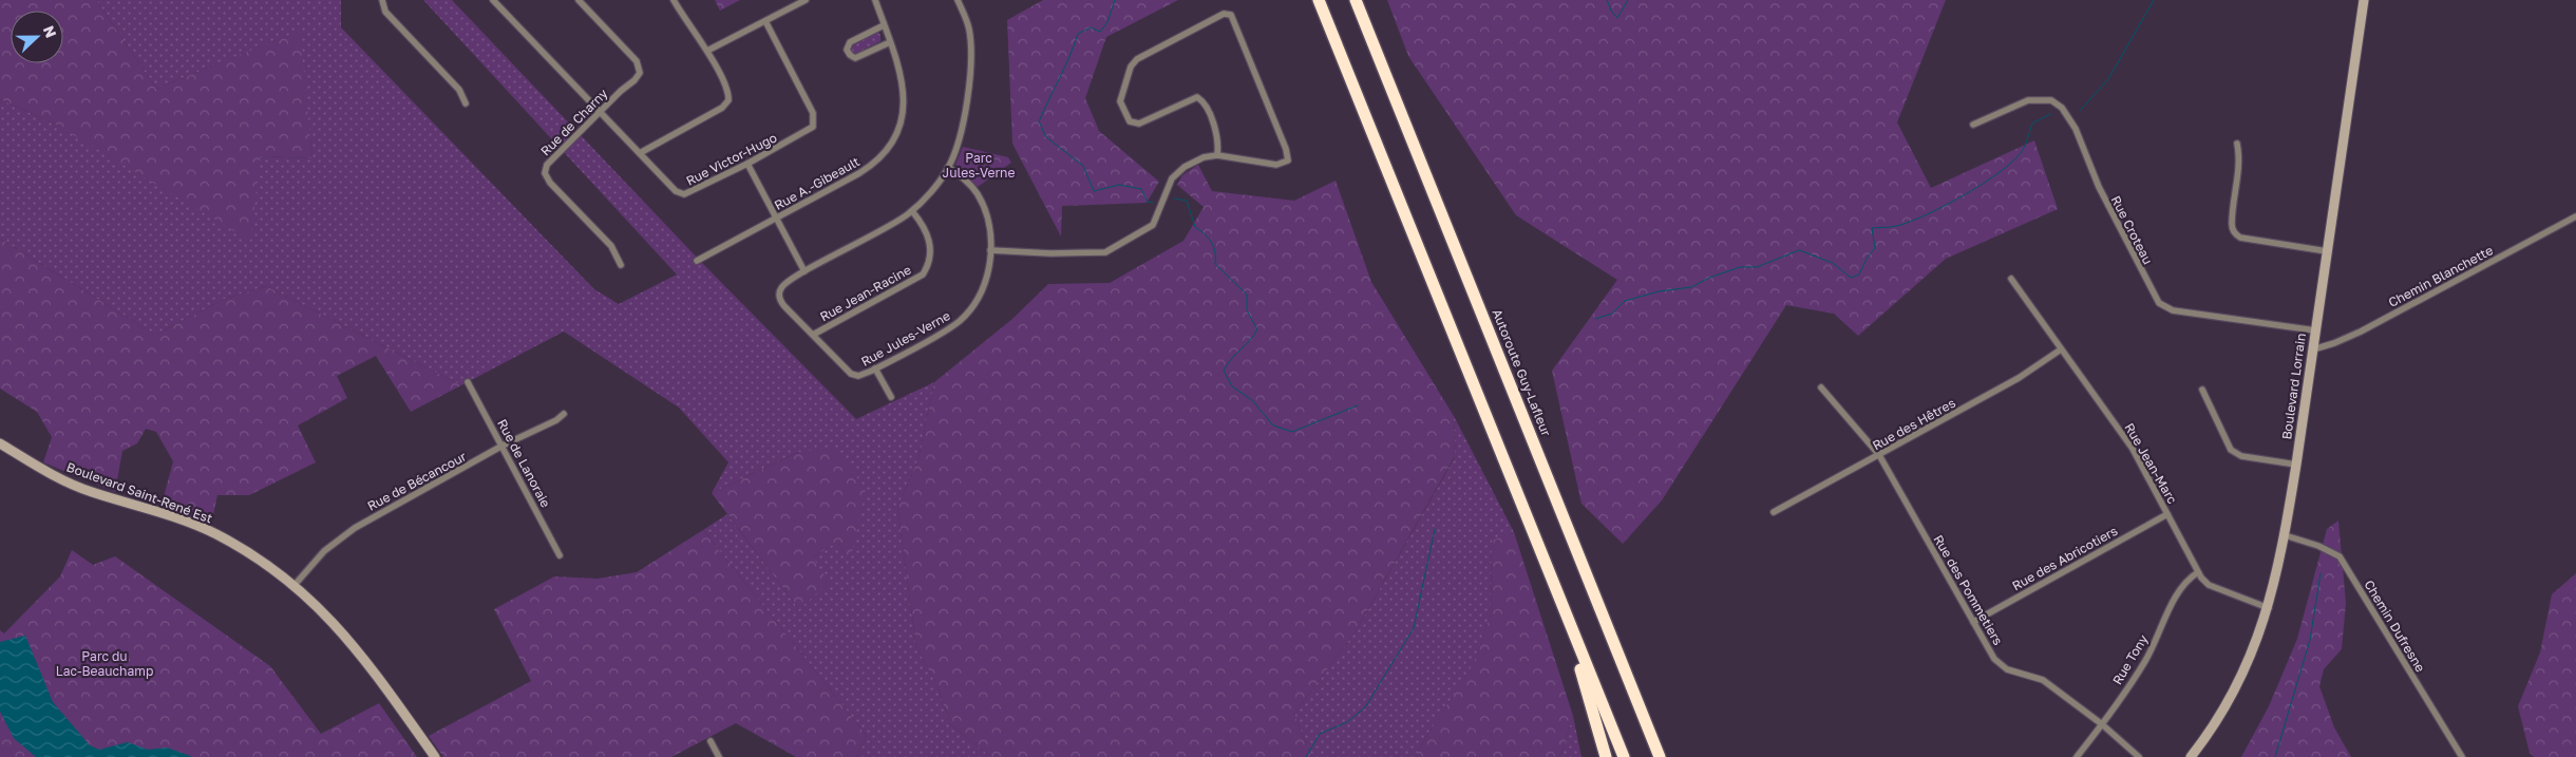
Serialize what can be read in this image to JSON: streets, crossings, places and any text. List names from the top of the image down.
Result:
{
  "streets": {
    "highway": ["Autoroute Guy-Lafleur"],
    "main road": ["Boulevard Lorrain", "Boulevard Saint-René Est"],
    "street": [
      "Rue de Charny",
      "Rue Victor-Hugo",
      "Rue A.-Gibeault",
      "Rue Croteau",
      "Chemin Blanchette",
      "Rue Jean-Racine",
      "Rue Jules-Verne",
      "Rue des Hêtres",
      "Rue de Lanoraie",
      "Rue Jean-Marc",
      "Rue de Bécancour",
      "Rue des Abricotiers",
      "Rue des Pommetiers",
      "Chemin Dufresne",
      "Rue Tony"
    ]
  },
  "crossings": [
    ["Rue de Charny", "Rue Victor-Hugo"],
    ["Rue Croteau", "Boulevard Lorrain"],
    ["Chemin Blanchette", "Boulevard Lorrain"],
    ["Rue Jean-Racine", "Rue Jules-Verne"],
    ["Boulevard Lorrain", "Rue Jean-Marc"],
    ["Boulevard Lorrain", "Chemin Dufresne"],
    ["Rue des Hêtres", "Rue Jean-Marc"],
    ["Rue des Hêtres", "Rue des Pommetiers"],
    ["Rue de Lanoraie", "Rue de Bécancour"],
    ["Rue Jean-Marc", "Rue des Abricotiers"],
    ["Rue Jean-Marc", "Rue Tony"],
    ["Rue de Bécancour", "Boulevard Saint-René Est"],
    ["Rue des Abricotiers", "Rue des Pommetiers"],
    ["Rue des Pommetiers", "Rue Tony"]
  ],
  "parks": ["Parc Jules-Verne", "Parc du Lac-Beauchamp"],
  "north": "right"
}
